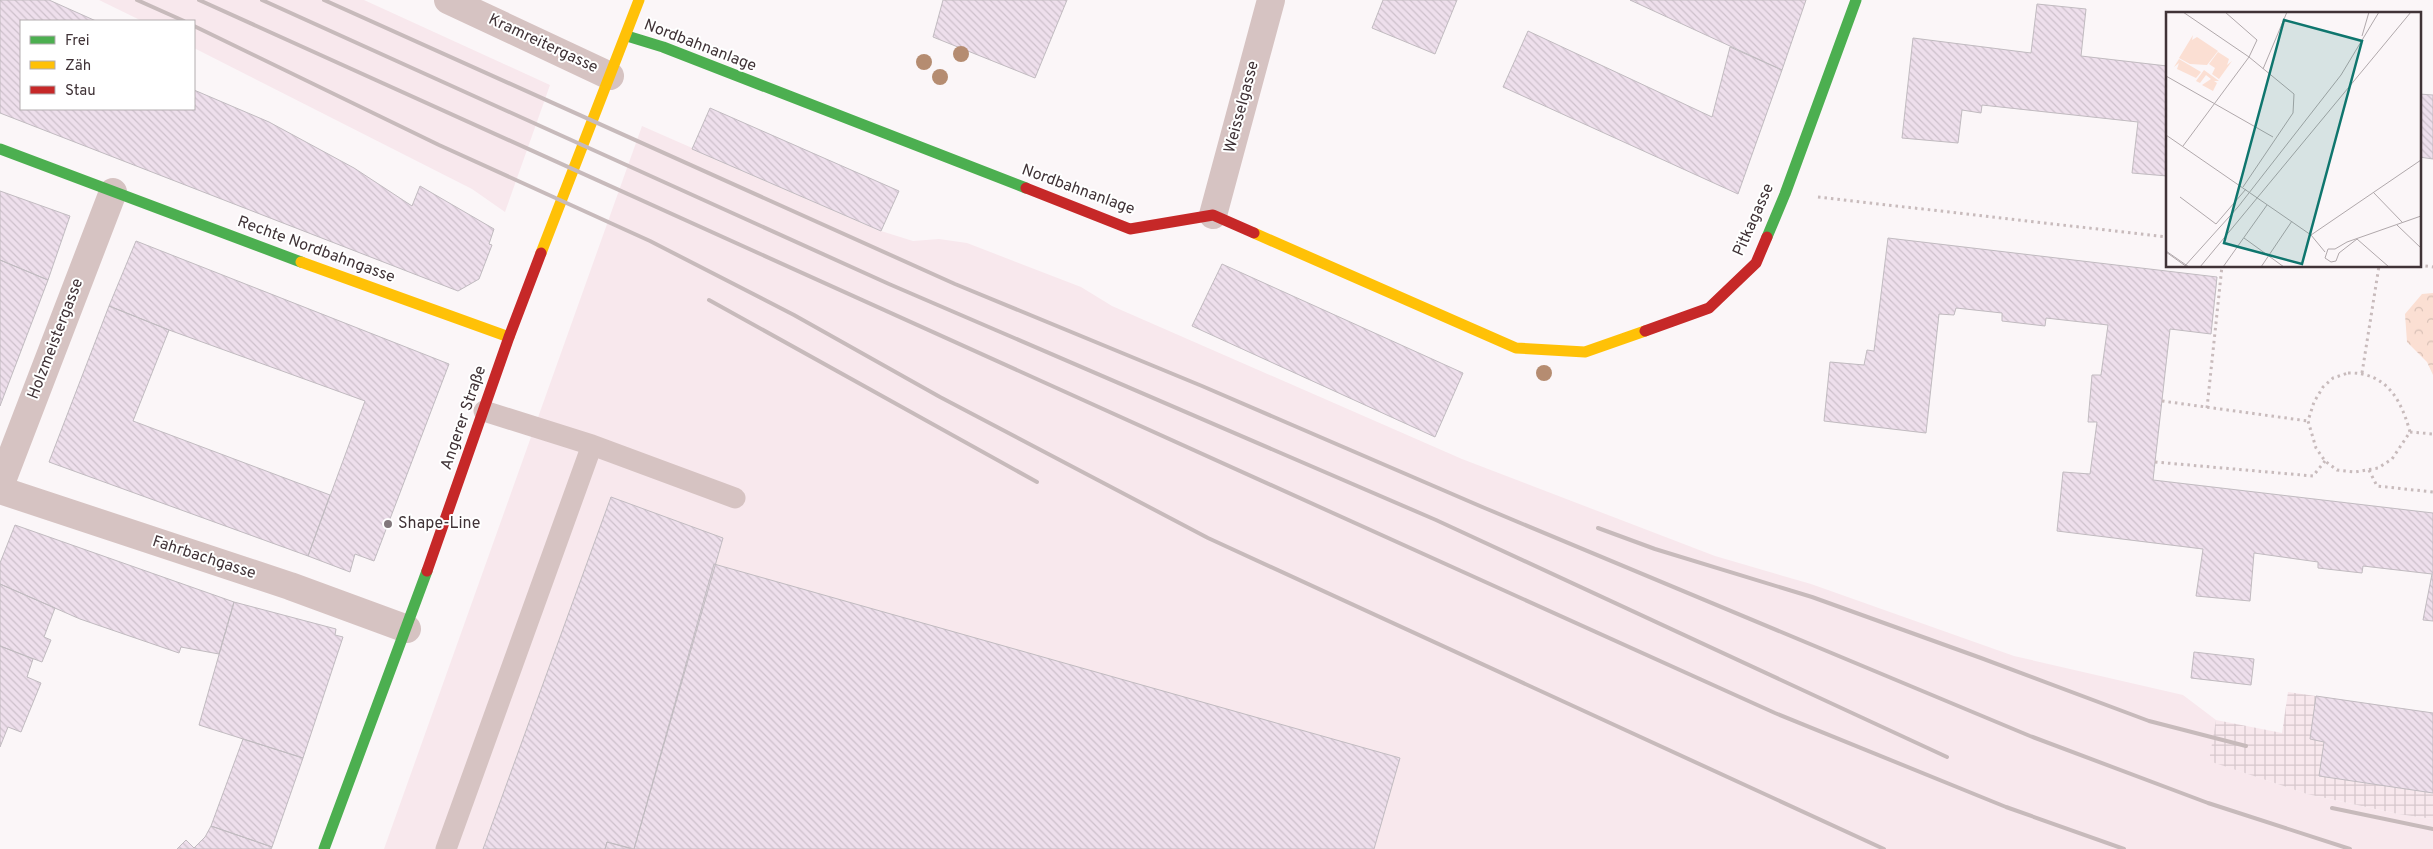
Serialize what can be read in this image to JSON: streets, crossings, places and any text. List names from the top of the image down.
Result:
{
  "streets": {
    "street": [
      "Kramreitergasse",
      "Nordbahnanlage",
      "Weisselgasse",
      "Pitkagasse",
      "Rechte Nordbahngasse",
      "Holzmeistergasse",
      "Angerer Straße",
      "Fahrbachgasse"
    ]
  },
  "crossings": [
    ["Kramreitergasse", "Angerer Straße"],
    ["Nordbahnanlage", "Weisselgasse"],
    ["Nordbahnanlage", "Pitkagasse"],
    ["Nordbahnanlage", "Angerer Straße"],
    ["Weisselgasse", "Pitkagasse"],
    ["Rechte Nordbahngasse", "Holzmeistergasse"],
    ["Rechte Nordbahngasse", "Angerer Straße"],
    ["Angerer Straße", "Fahrbachgasse"]
  ],
  "places": ["Shape-Line"],
  "legend": ["Frei", "Zäh", "Stau"]
}
